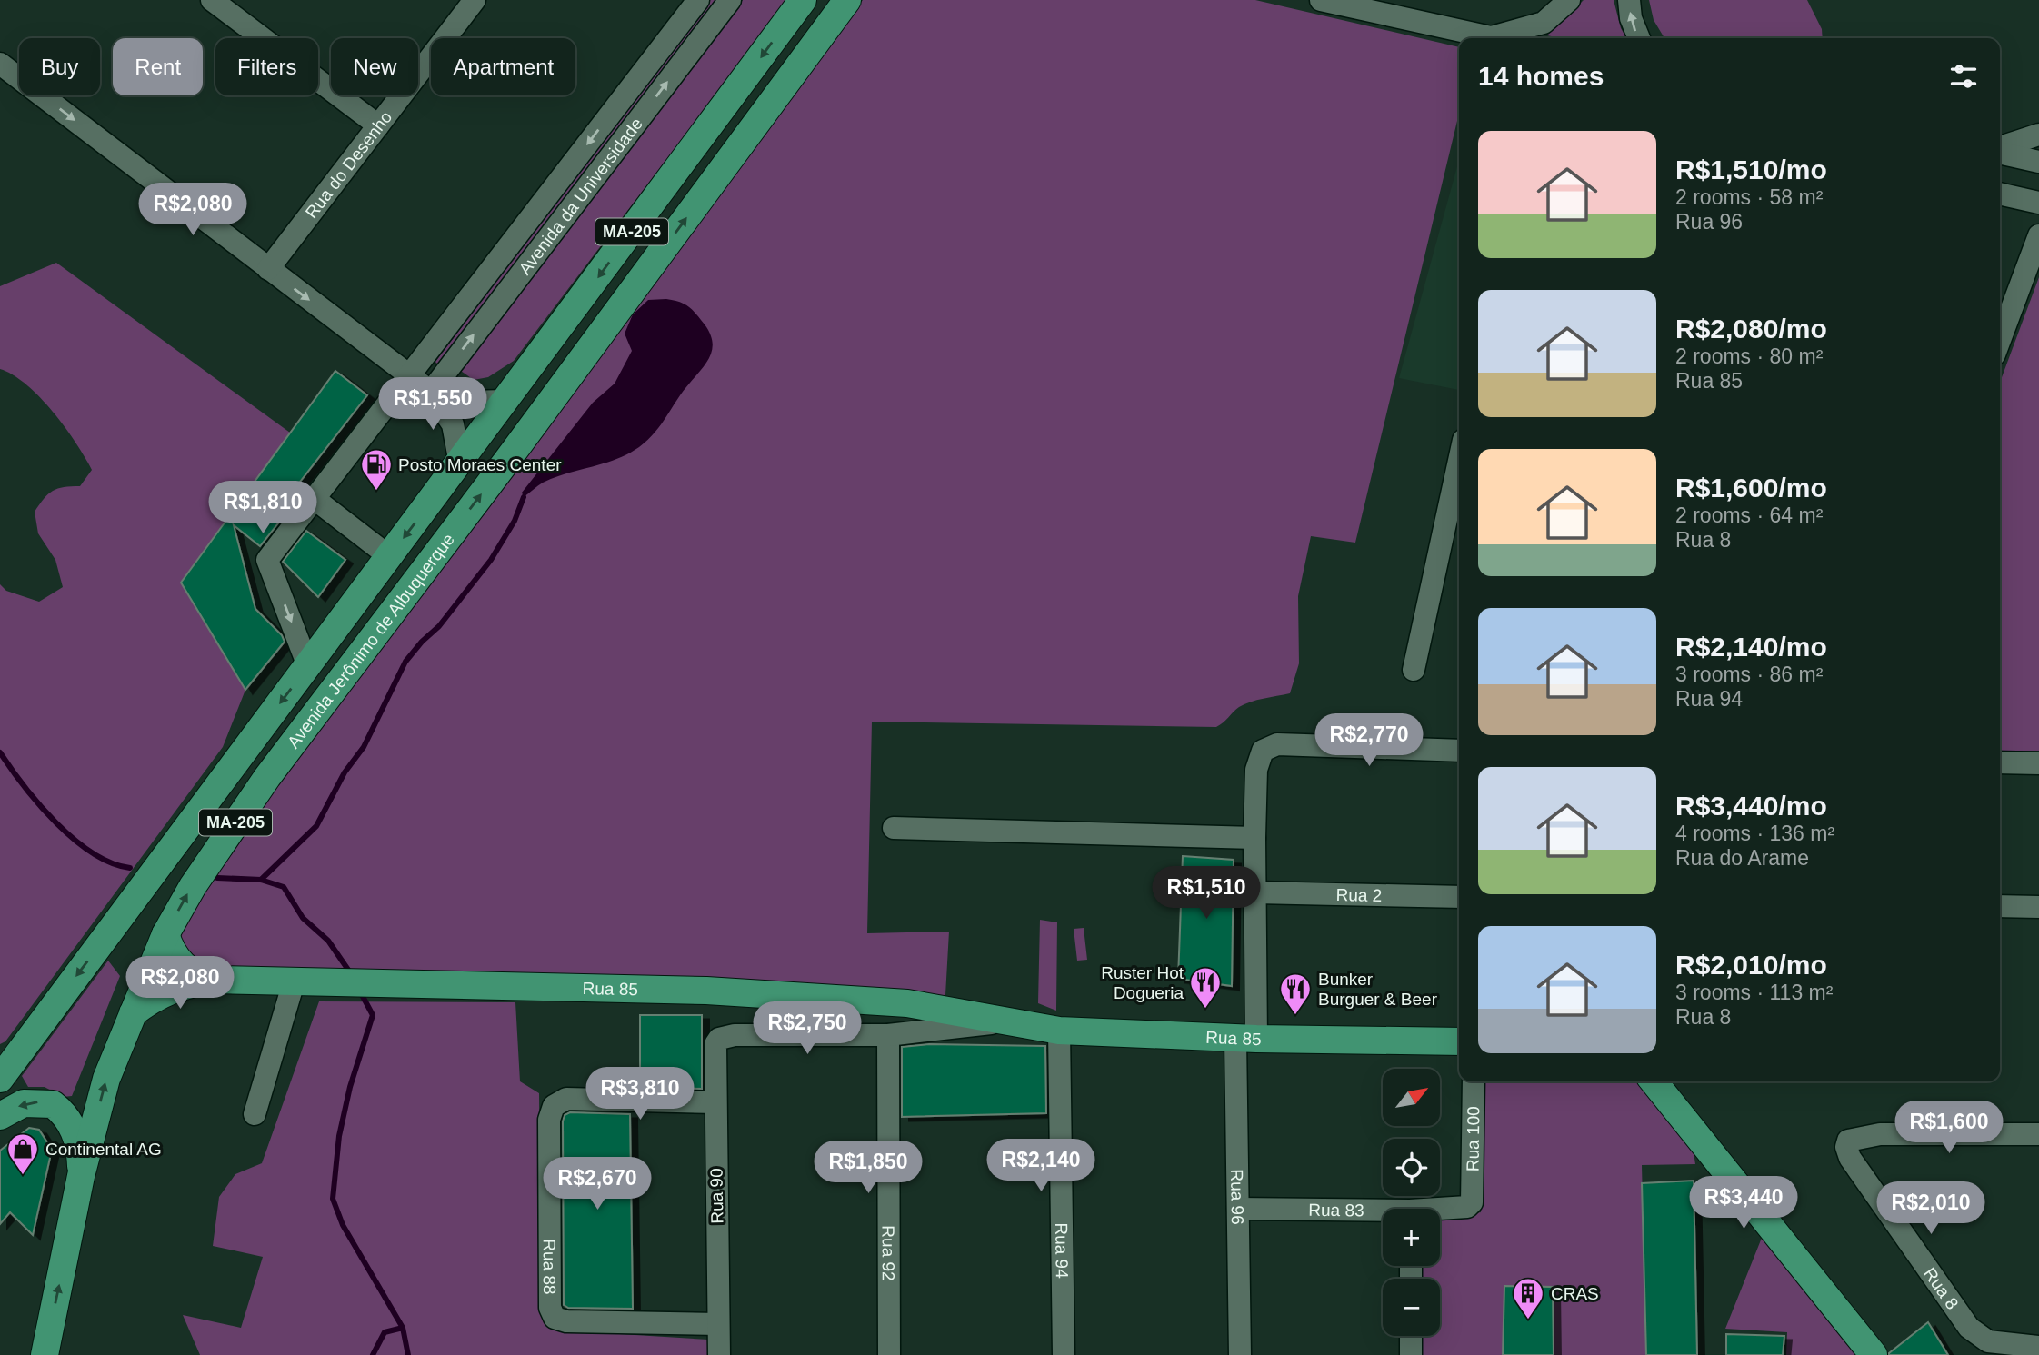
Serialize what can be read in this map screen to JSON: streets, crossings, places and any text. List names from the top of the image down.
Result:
{
  "streets": {
    "main road": ["MA-205", "Avenida Jerônimo de Albuquerque", "Rua 85"],
    "street": [
      "Rua do Desenho",
      "Avenida da Universidade",
      "Rua 2",
      "Rua 100",
      "Rua 90",
      "Rua 96",
      "Rua 83",
      "Rua 94",
      "Rua 92",
      "Rua 88",
      "Rua 8"
    ]
  },
  "crossings": [
    ["Avenida da Universidade", "Avenida Jerônimo de Albuquerque"],
    ["Avenida Jerônimo de Albuquerque", "Rua 85"],
    ["Rua 2", "Rua 96"],
    ["Rua 85", "Rua 90"],
    ["Rua 85", "Rua 96"],
    ["Rua 85", "Rua 94"],
    ["Rua 85", "Rua 92"],
    ["Rua 100", "Rua 83"],
    ["Rua 90", "Rua 88"],
    ["Rua 96", "Rua 83"]
  ],
  "places": {
    "fuel station": ["Posto Moraes Center"],
    "restaurant": ["Ruster Hot Dogueria", "Bunker Burguer & Beer"],
    "shop": ["Continental AG"],
    "building": ["CRAS"]
  },
  "north": "top right",
  "page": {
    "chip": [
      "Buy",
      "Rent",
      "Filters",
      "New",
      "Apartment"
    ],
    "heading": "14 homes",
    "list": [
      {
        "name": "R$1,510/mo",
        "note": "2 rooms · 58 m² · Rua 96"
      },
      {
        "name": "R$2,080/mo",
        "note": "2 rooms · 80 m² · Rua 85"
      },
      {
        "name": "R$1,600/mo",
        "note": "2 rooms · 64 m² · Rua 8"
      },
      {
        "name": "R$2,140/mo",
        "note": "3 rooms · 86 m² · Rua 94"
      },
      {
        "name": "R$3,440/mo",
        "note": "4 rooms · 136 m² · Rua do Arame"
      },
      {
        "name": "R$2,010/mo",
        "note": "3 rooms · 113 m² · Rua 8"
      }
    ],
    "price": [
      "R$2,080",
      "R$1,550",
      "R$1,810",
      "R$2,770",
      "R$1,510",
      "R$2,080",
      "R$2,750",
      "R$3,810",
      "R$1,600",
      "R$2,140",
      "R$1,850",
      "R$2,670",
      "R$3,440",
      "R$2,010"
    ],
    "map_buttons": ["+", "−"]
  }
}
